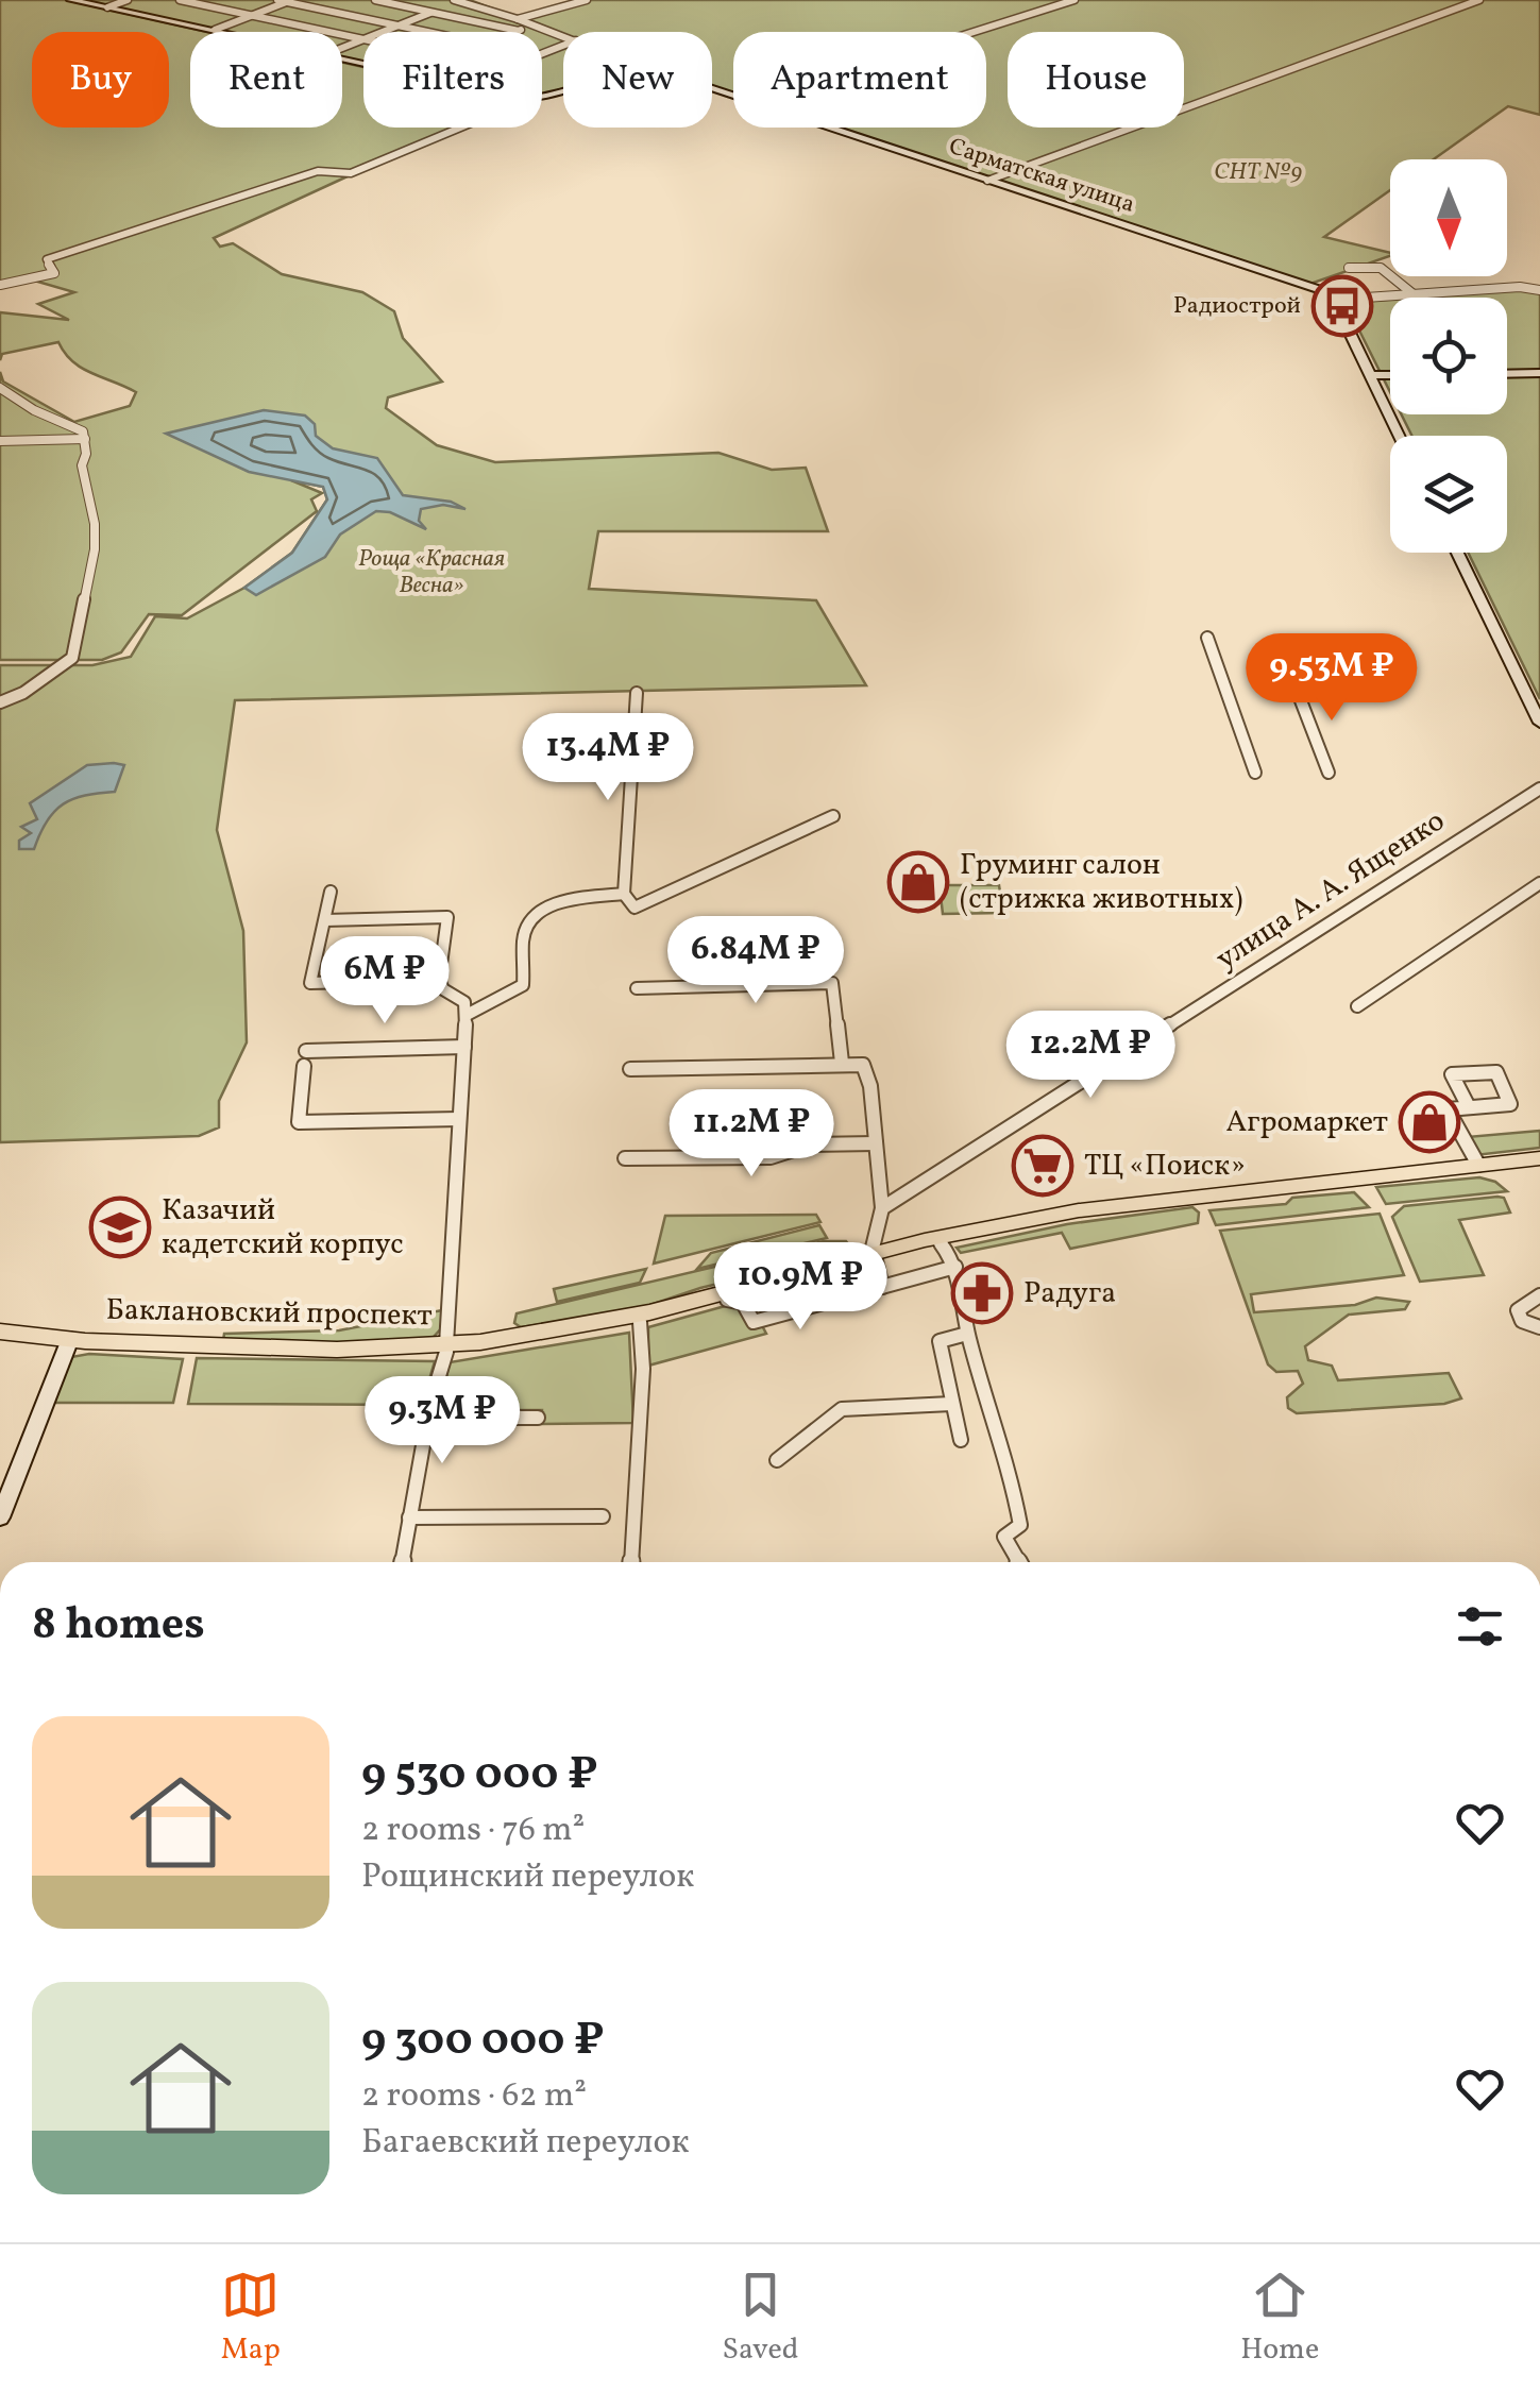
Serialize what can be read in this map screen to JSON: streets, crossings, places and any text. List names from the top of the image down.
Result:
{
  "streets": {
    "main road": ["Сарматская улица", "Баклановский проспект"],
    "street": ["улица А. А. Ященко"]
  },
  "parks": ["СНТ №9", "Роща «Красная Весна»"],
  "places": {
    "bus stop": ["Радиострой"],
    "shop": ["Груминг салон (стрижка животных)", "Агромаркет"],
    "supermarket": ["ТЦ «Поиск»"],
    "school or university": ["Казачий кадетский корпус"],
    "pharmacy": ["Радуга"]
  },
  "north": "bottom",
  "page": {
    "chip": [
      "Buy",
      "Rent",
      "Filters",
      "New",
      "Apartment",
      "House"
    ],
    "price": [
      "9.53M ₽",
      "13.4M ₽",
      "6.84M ₽",
      "6M ₽",
      "12.2M ₽",
      "11.2M ₽",
      "10.9M ₽",
      "9.3M ₽"
    ],
    "heading": "8 homes",
    "list": [
      {
        "name": "9 530 000 ₽",
        "note": "2 rooms · 76 m² · Рощинский переулок"
      },
      {
        "name": "9 300 000 ₽",
        "note": "2 rooms · 62 m² · Багаевский переулок"
      }
    ],
    "tabs": ["Map", "Saved", "Home"]
  }
}
